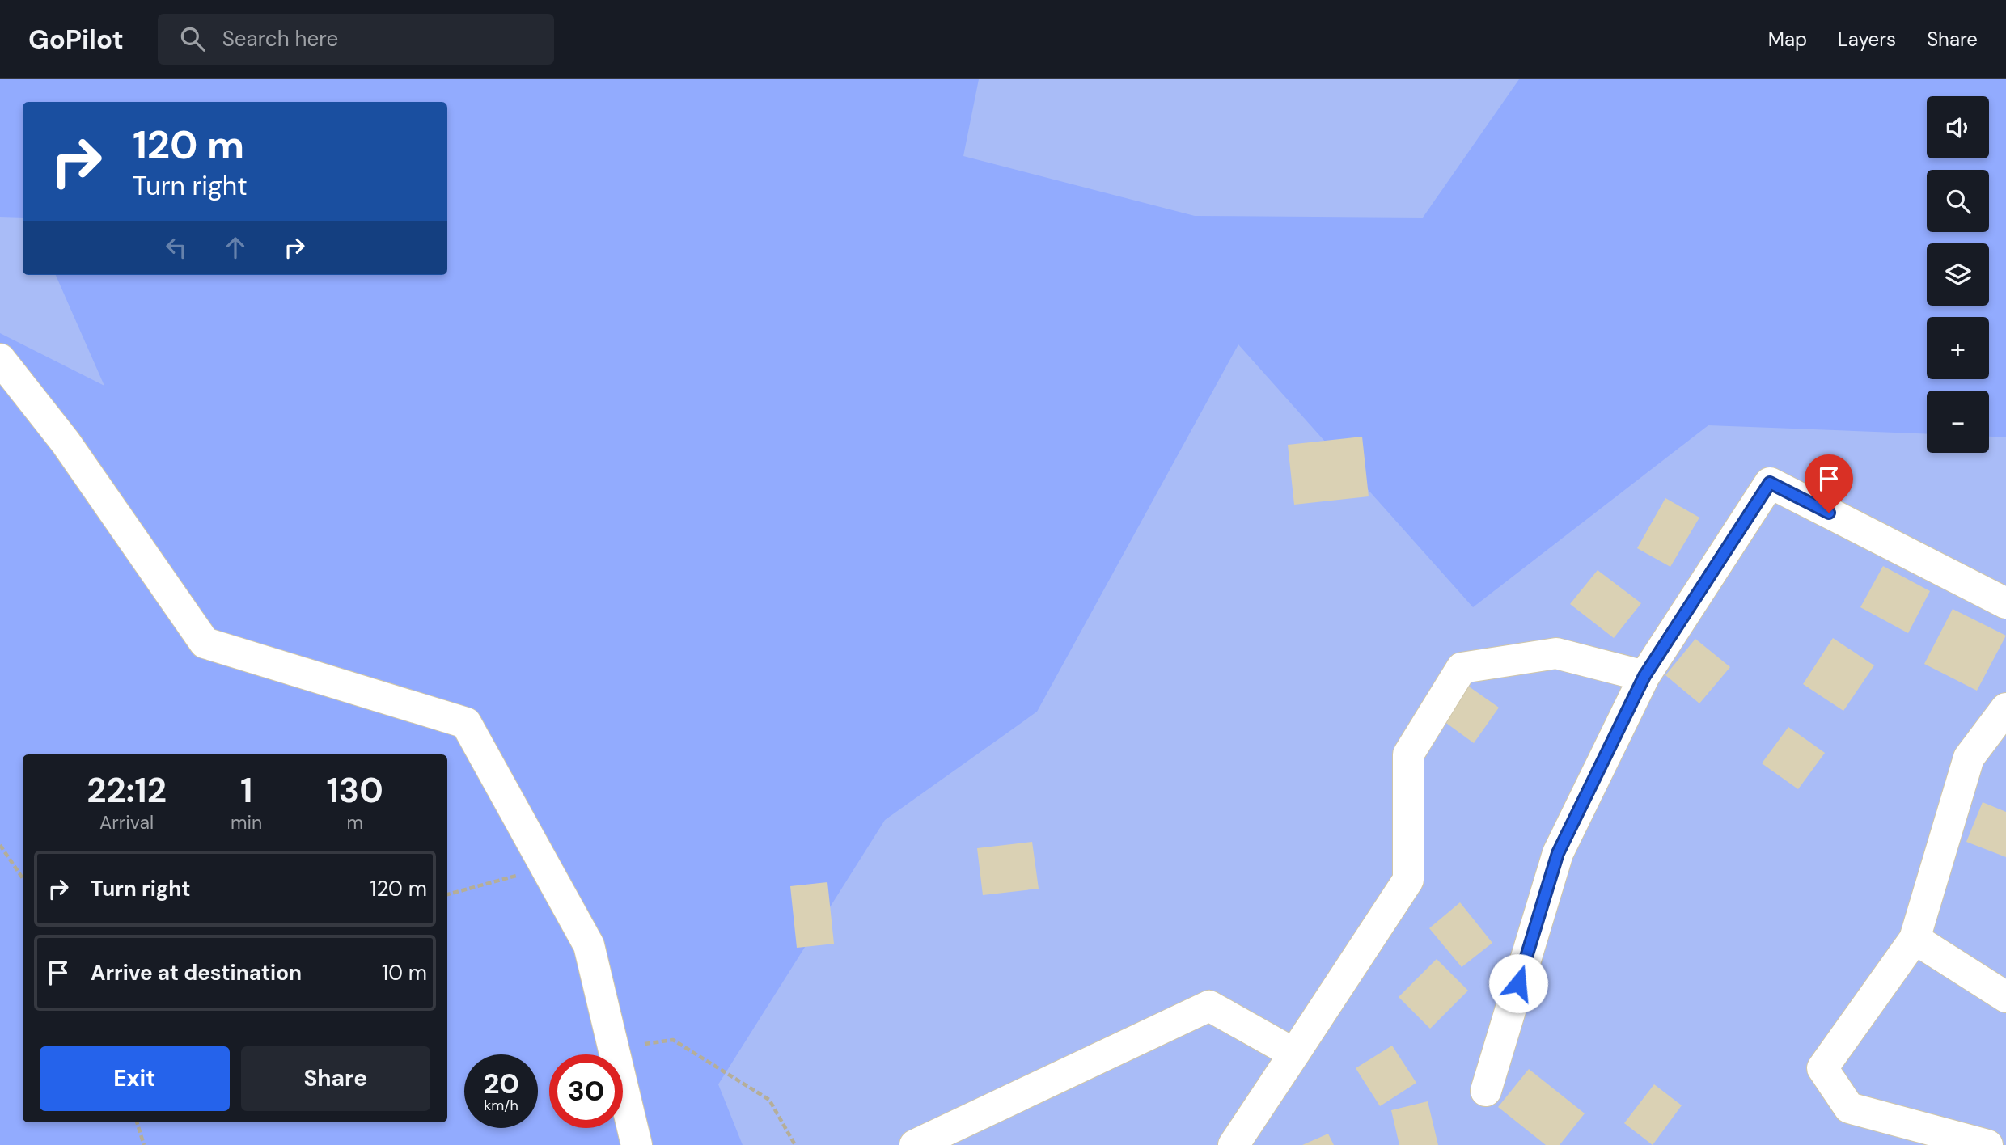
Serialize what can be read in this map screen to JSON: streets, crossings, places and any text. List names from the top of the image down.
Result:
{
  "page": {
    "header": "GoPilot",
    "search": "Search here",
    "nav": ["Map", "Layers", "Share"],
    "map_buttons": ["+", "−"],
    "turn": ["120 m", "Turn right"],
    "eta": [
      "22:12",
      "Arrival",
      "1",
      "min",
      "130",
      "m"
    ],
    "list": [
      {
        "name": "Turn right",
        "value": "120 m"
      },
      {
        "name": "Arrive at destination",
        "value": "10 m"
      }
    ],
    "buttons": ["Exit", "Share"],
    "speed": "20 km/h",
    "limit": "30"
  }
}
